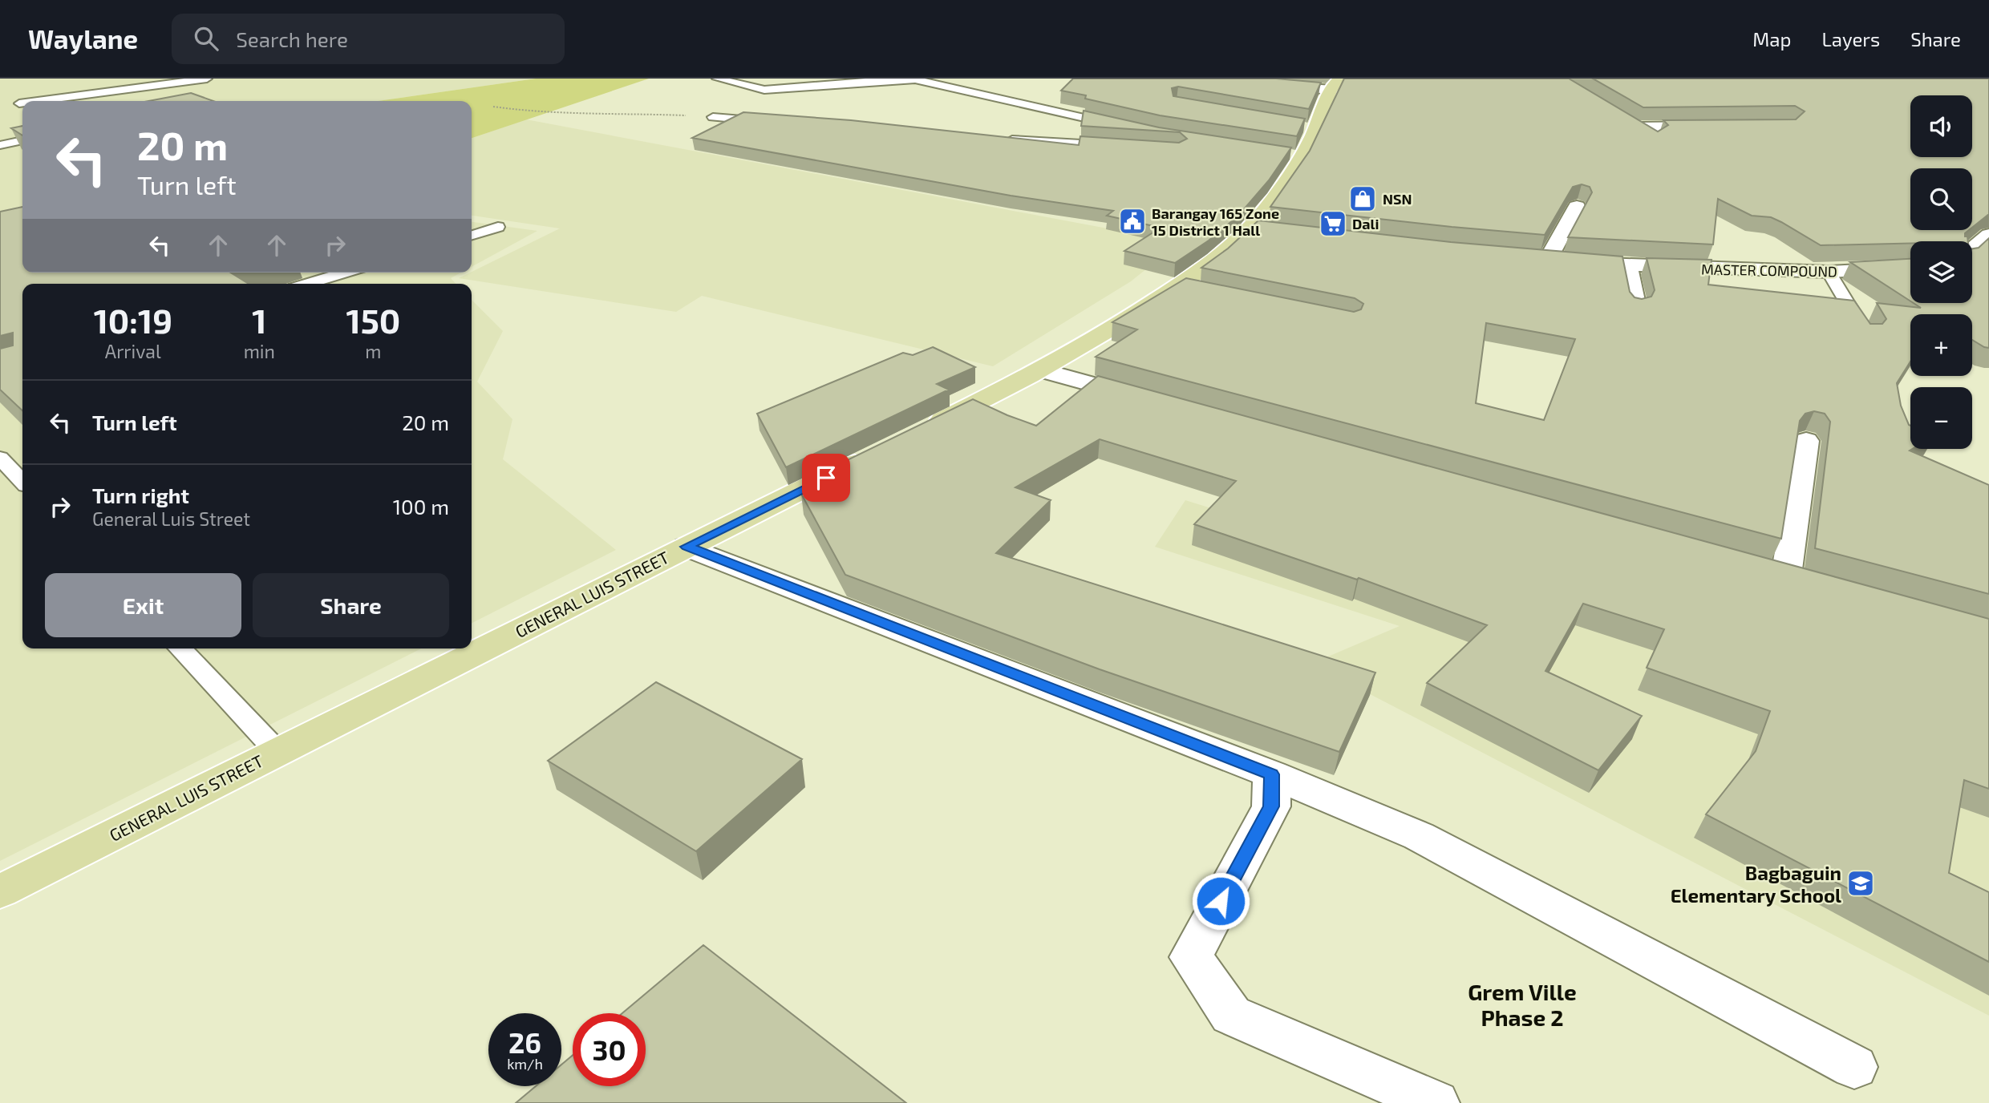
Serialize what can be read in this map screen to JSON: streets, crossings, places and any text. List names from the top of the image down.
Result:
{
  "streets": {
    "main road": ["GENERAL LUIS STREET"],
    "street": ["MASTER COMPOUND"]
  },
  "districts": ["Grem Ville Phase 2"],
  "places": {
    "shop": ["NSN"],
    "public building": ["Barangay 165 Zone 15 District 1 Hall"],
    "supermarket": ["Dali"],
    "school or university": ["Bagbaguin Elementary School"]
  },
  "page": {
    "header": "Waylane",
    "search": "Search here",
    "nav": ["Map", "Layers", "Share"],
    "map_buttons": ["+", "−"],
    "turn": ["20 m", "Turn left"],
    "eta": [
      "10:19",
      "Arrival",
      "1",
      "min",
      "150",
      "m"
    ],
    "list": [
      {
        "name": "Turn left",
        "value": "20 m"
      },
      {
        "name": "Turn right",
        "note": "General Luis Street",
        "value": "100 m"
      }
    ],
    "buttons": ["Exit", "Share"],
    "speed": "26 km/h",
    "limit": "30"
  }
}
